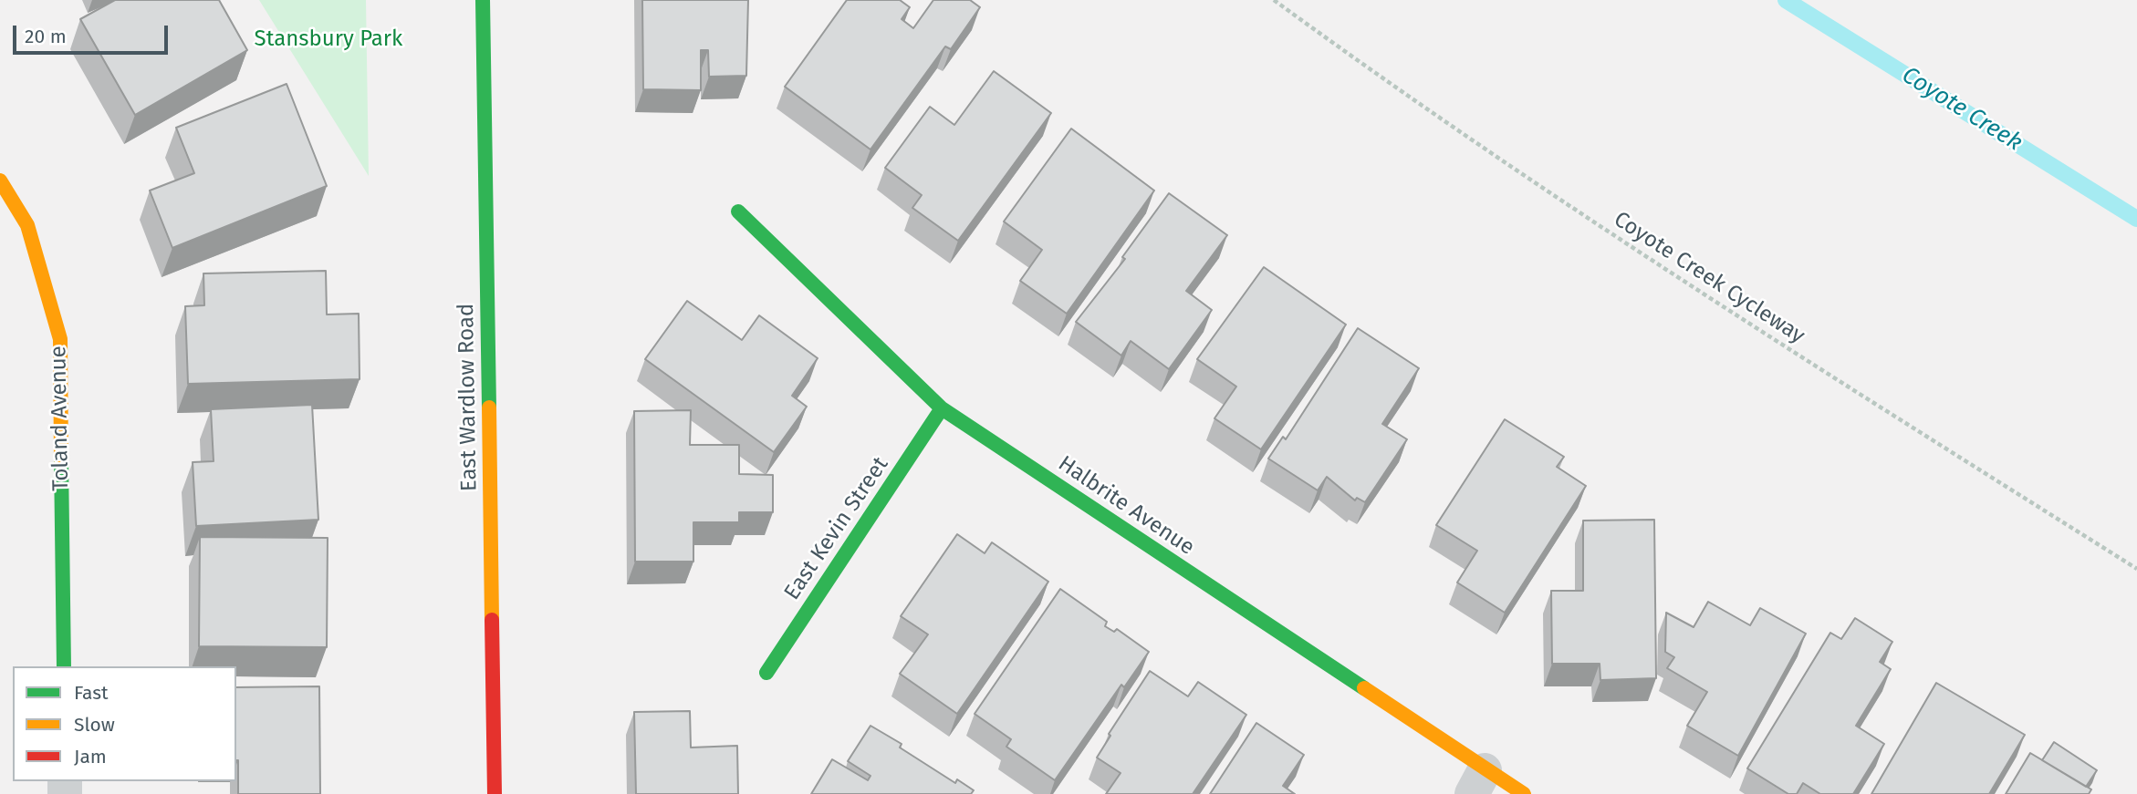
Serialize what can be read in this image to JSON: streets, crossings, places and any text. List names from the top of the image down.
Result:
{
  "streets": {
    "street": [
      "East Wardlow Road",
      "Toland Avenue",
      "Halbrite Avenue",
      "East Kevin Street"
    ],
    "path": ["Coyote Creek Cycleway"]
  },
  "crossings": [
    ["Halbrite Avenue", "East Kevin Street"]
  ],
  "water": ["Coyote Creek"],
  "parks": ["Stansbury Park"],
  "legend": ["Fast", "Slow", "Jam"],
  "scale_bar": "20 m"
}
